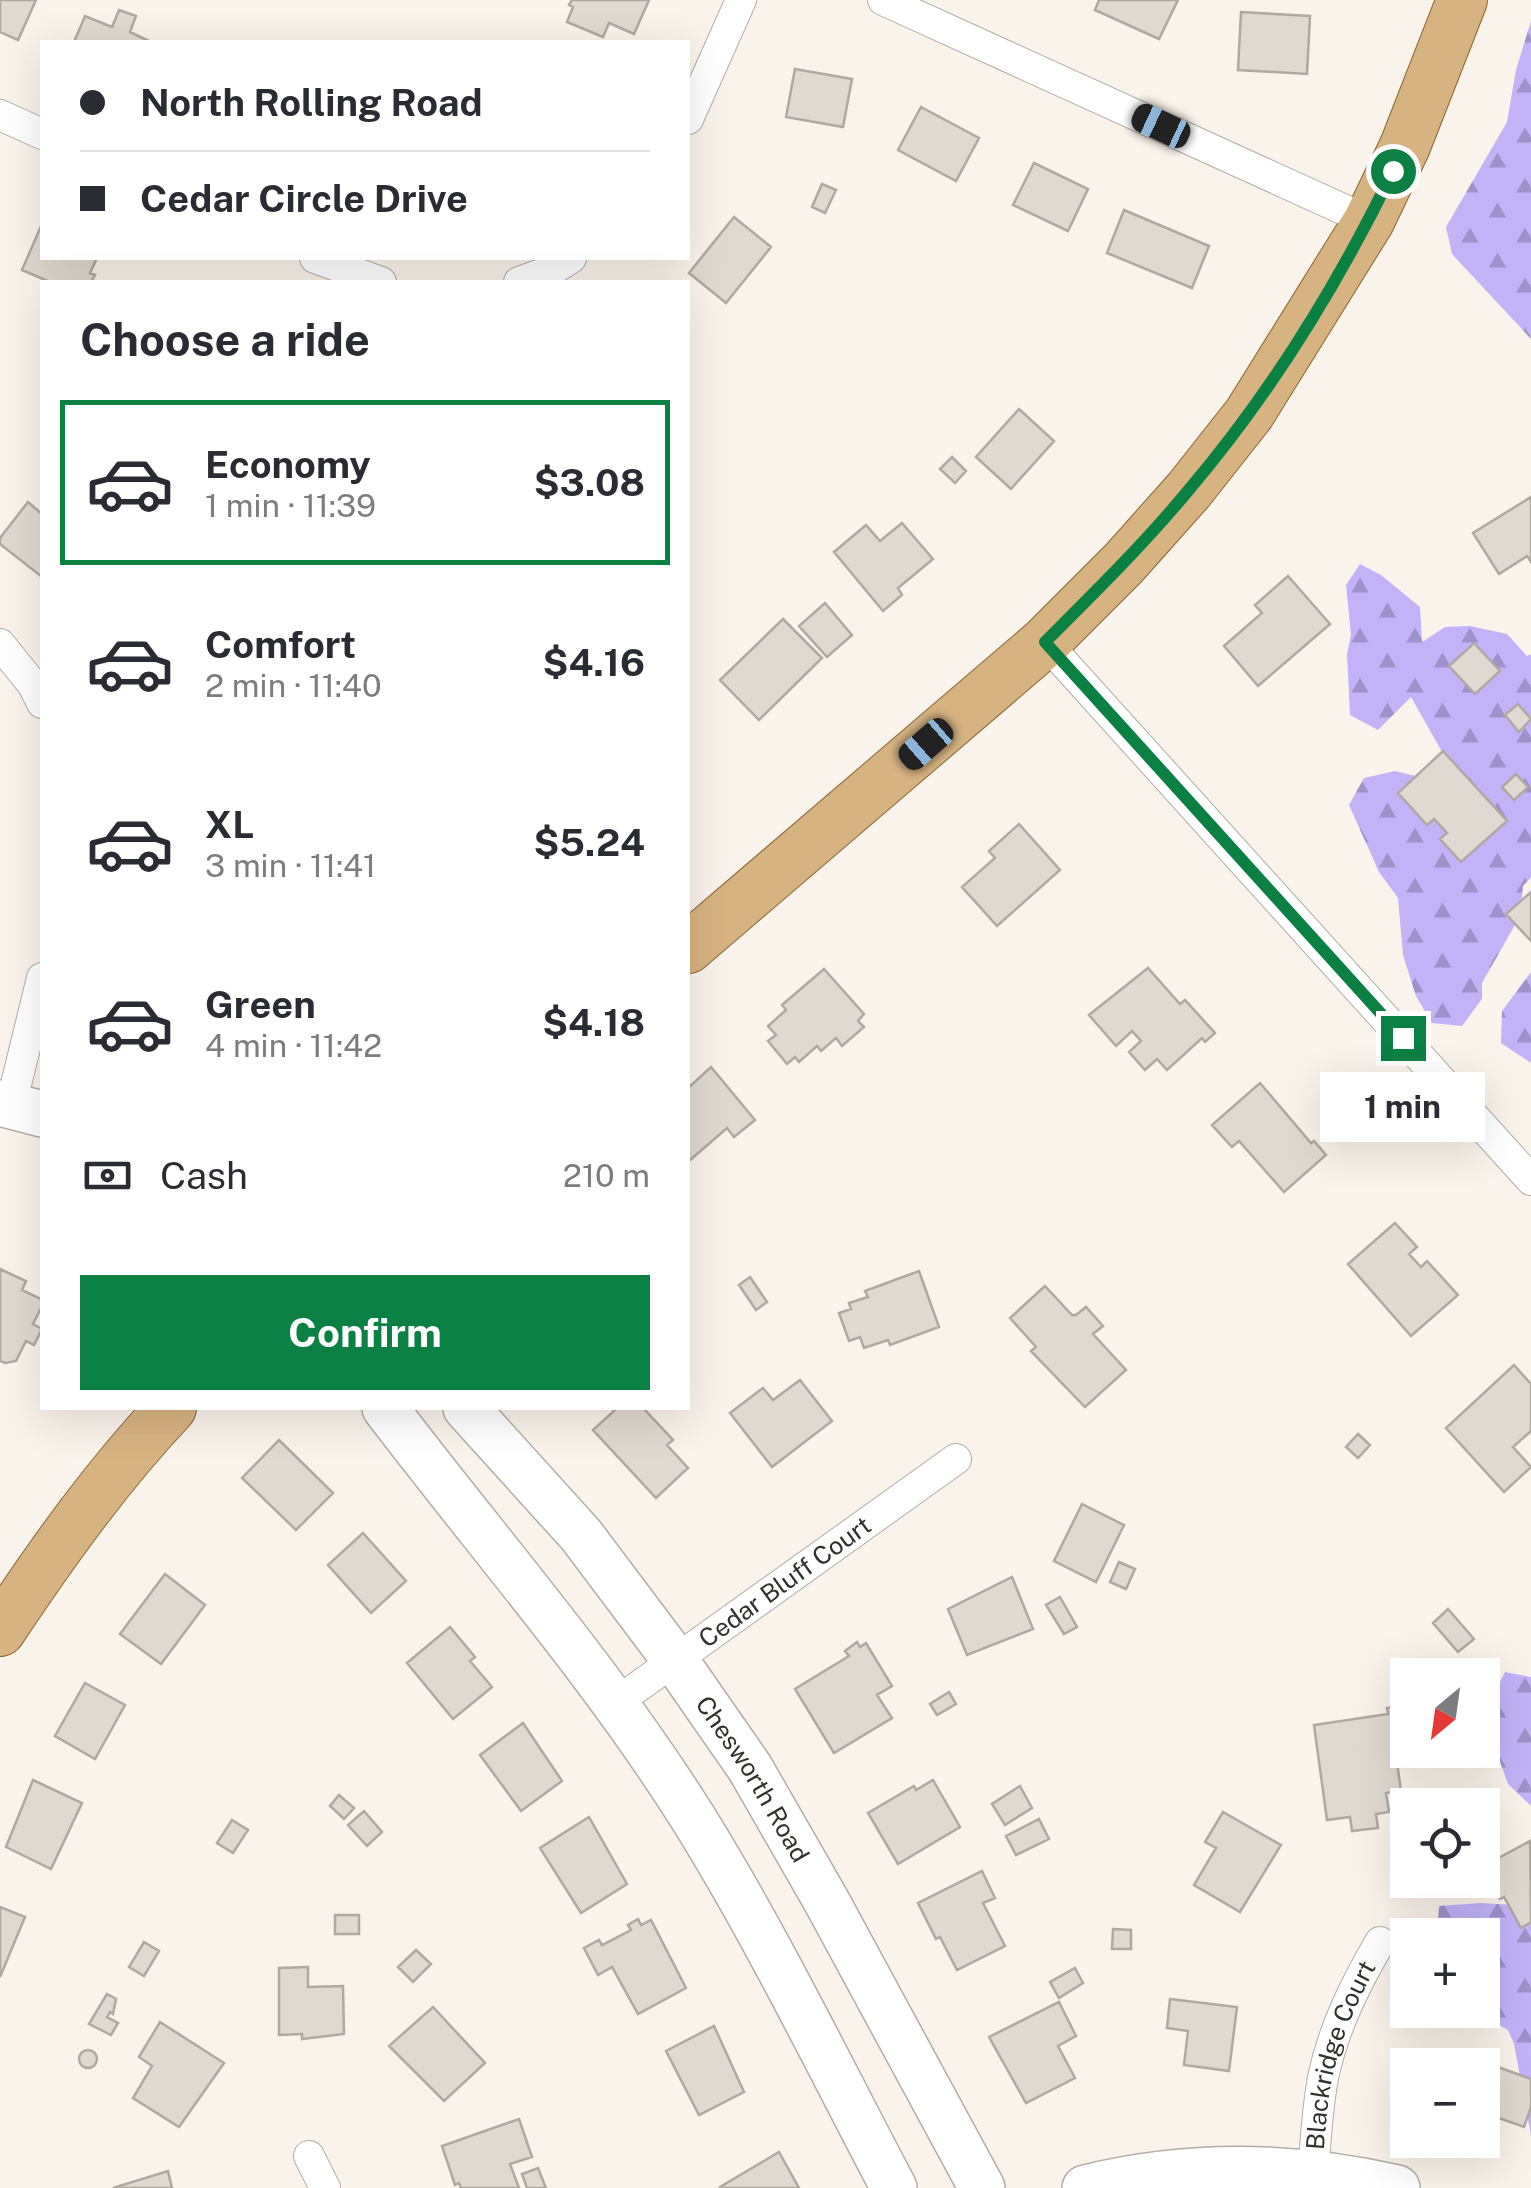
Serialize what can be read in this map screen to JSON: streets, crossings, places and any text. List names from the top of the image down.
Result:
{
  "streets": {
    "street": ["Cedar Bluff Court", "Chesworth Road", "Blackridge Court"]
  },
  "crossings": [
    ["Cedar Bluff Court", "Chesworth Road"]
  ],
  "north": "bottom left",
  "page": {
    "banner": ["North Rolling Road", "Cedar Circle Drive"],
    "heading": "Choose a ride",
    "list": [
      {
        "name": "Economy",
        "note": "1 min · 11:39",
        "value": "$3.08"
      },
      {
        "name": "Comfort",
        "note": "2 min · 11:40",
        "value": "$4.16"
      },
      {
        "name": "XL",
        "note": "3 min · 11:41",
        "value": "$5.24"
      },
      {
        "name": "Green",
        "note": "4 min · 11:42",
        "value": "$4.18"
      }
    ],
    "bubble": "1 min",
    "pay": ["Cash", "210 m"],
    "buttons": "Confirm",
    "map_buttons": ["+", "−"]
  }
}
